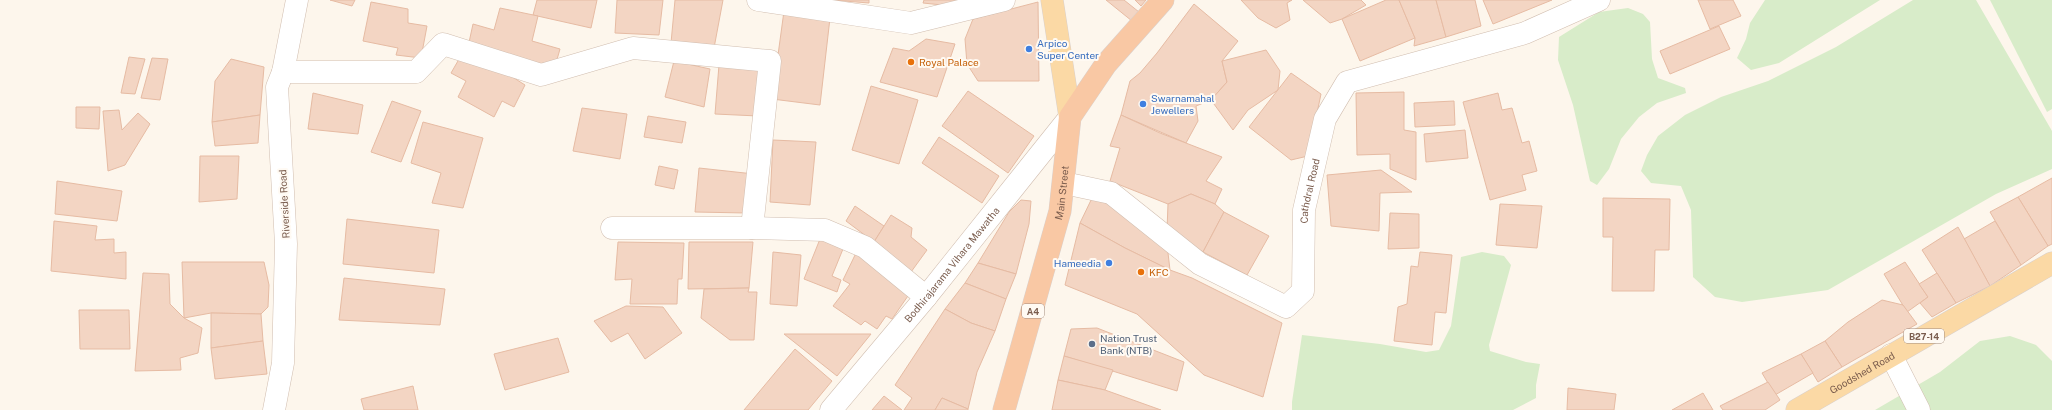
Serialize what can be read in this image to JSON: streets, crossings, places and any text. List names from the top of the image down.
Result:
{
  "streets": {
    "highway": ["Main Street", "A4"],
    "main road": ["B27-14", "Goodshed Road"],
    "street": ["Cathdral Road", "Riverside Road", "Bodhirajarama Vihara Mawatha"]
  },
  "crossings": [
    ["Cathdral Road", "Main Street"],
    ["Main Street", "Bodhirajarama Vihara Mawatha"]
  ],
  "places": [
    "Arpico Super Center",
    "Royal Palace",
    "Swarnamahal Jewellers",
    "Hameedia",
    "KFC",
    "Nation Trust Bank (NTB)"
  ]
}
